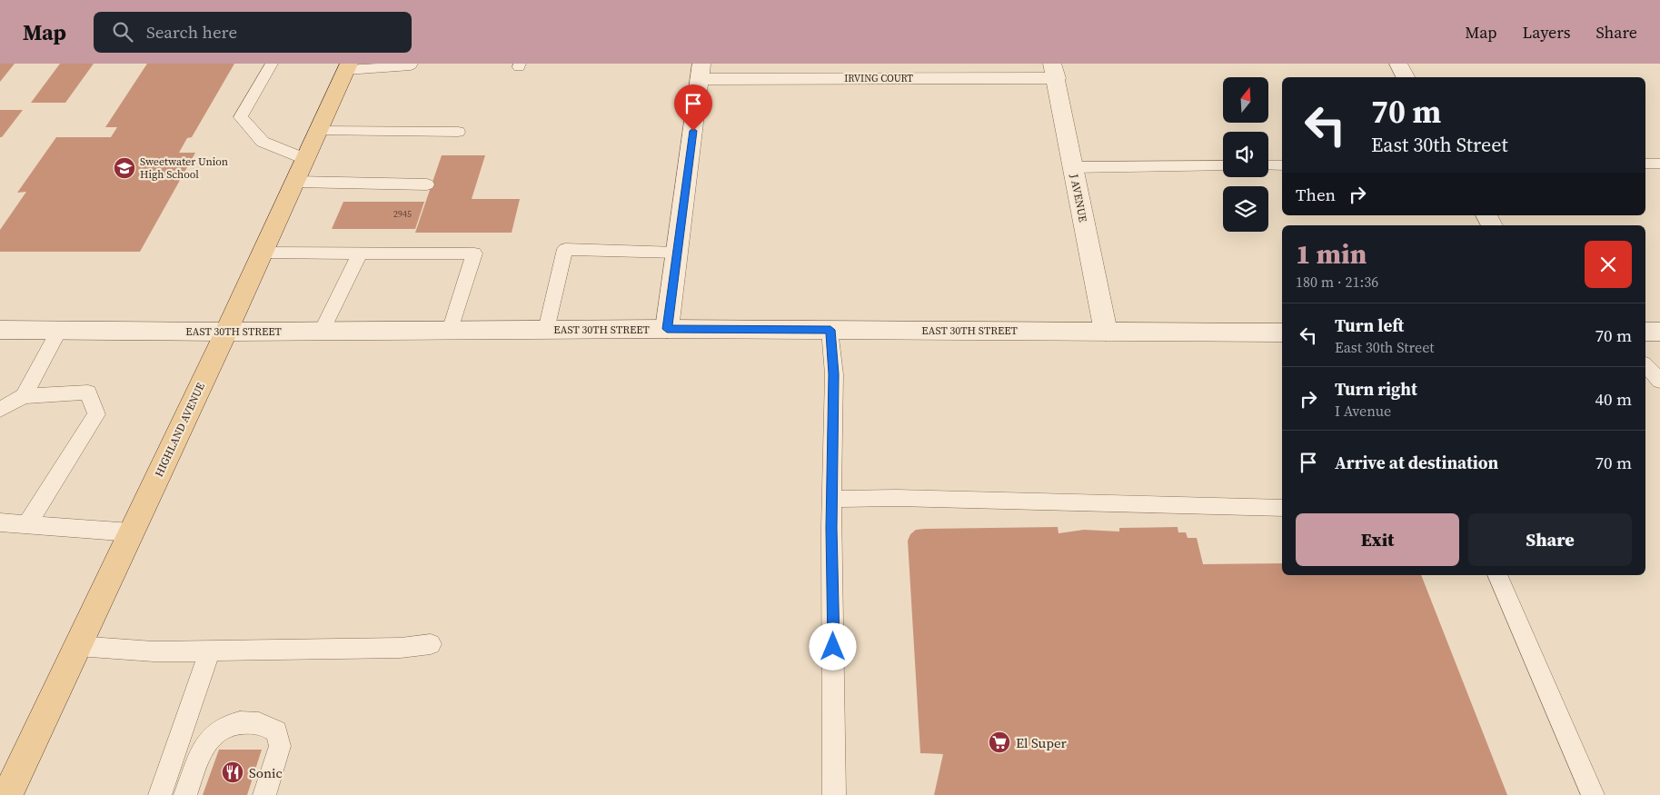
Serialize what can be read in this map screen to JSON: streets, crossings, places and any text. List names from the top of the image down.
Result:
{
  "streets": {
    "main road": [
      "IRVING COURT",
      "J AVENUE",
      "EAST 30TH STREET",
      "HIGHLAND AVENUE"
    ]
  },
  "crossings": [
    ["IRVING COURT", "J AVENUE"],
    ["J AVENUE", "EAST 30TH STREET"],
    ["EAST 30TH STREET", "HIGHLAND AVENUE"]
  ],
  "places": {
    "school or university": ["Sweetwater Union High School"],
    "supermarket": ["El Super"],
    "restaurant": ["Sonic"]
  },
  "house_numbers": ["2945"],
  "north": "top",
  "page": {
    "header": "Map",
    "search": "Search here",
    "nav": ["Map", "Layers", "Share"],
    "turn": ["70 m", "East 30th Street"],
    "then": "Then",
    "heading": ["1 min", "180 m · 21:36"],
    "list": [
      {
        "name": "Turn left",
        "note": "East 30th Street",
        "value": "70 m"
      },
      {
        "name": "Turn right",
        "note": "I Avenue",
        "value": "40 m"
      },
      {
        "name": "Arrive at destination",
        "value": "70 m"
      }
    ],
    "buttons": ["Exit", "Share"]
  }
}
